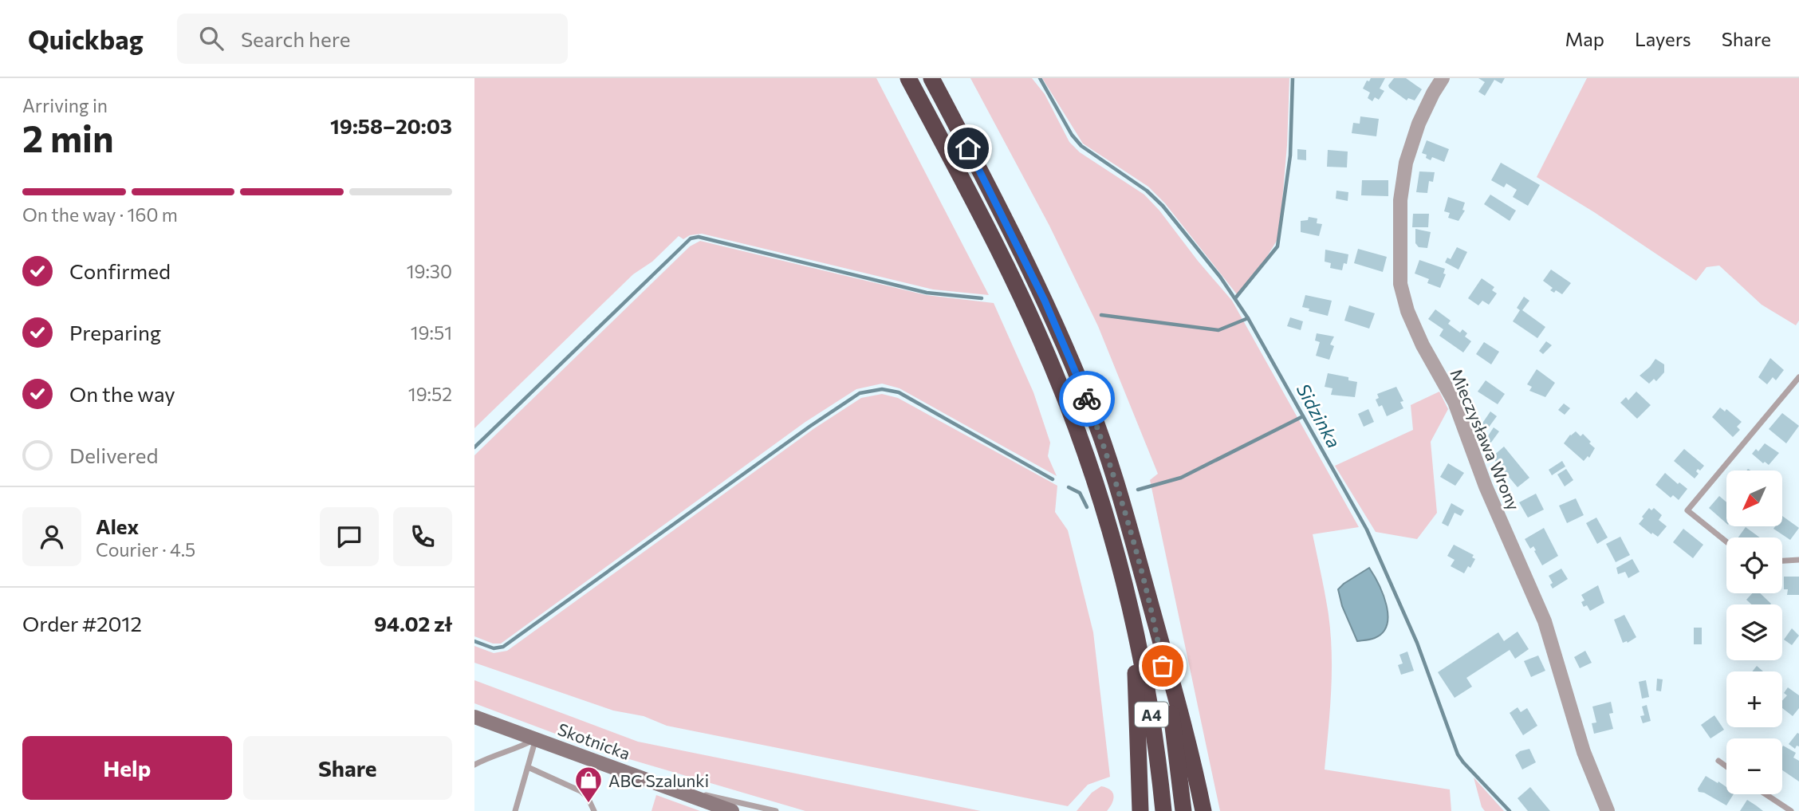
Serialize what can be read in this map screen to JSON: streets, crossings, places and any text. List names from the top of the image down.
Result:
{
  "streets": {
    "highway": ["A4"],
    "main road": ["Skotnicka"],
    "street": ["Mieczysława Wrony"]
  },
  "water": ["Sidzinka"],
  "places": {
    "shop": ["ABC Szalunki"]
  },
  "north": "bottom left",
  "page": {
    "header": "Quickbag",
    "search": "Search here",
    "nav": ["Map", "Layers", "Share"],
    "heading": ["2 min", "Arriving in", "19:58–20:03"],
    "panel": [
      "Alex",
      "Courier · 4.5",
      "Order #2012",
      "94.02 zł"
    ],
    "bar": "On the way · 160 m",
    "list": [
      ["Confirmed", "19:30"],
      ["Preparing", "19:51"],
      ["On the way", "19:52"],
      "Delivered"
    ],
    "map_buttons": ["+", "−"],
    "buttons": ["Help", "Share"]
  }
}
